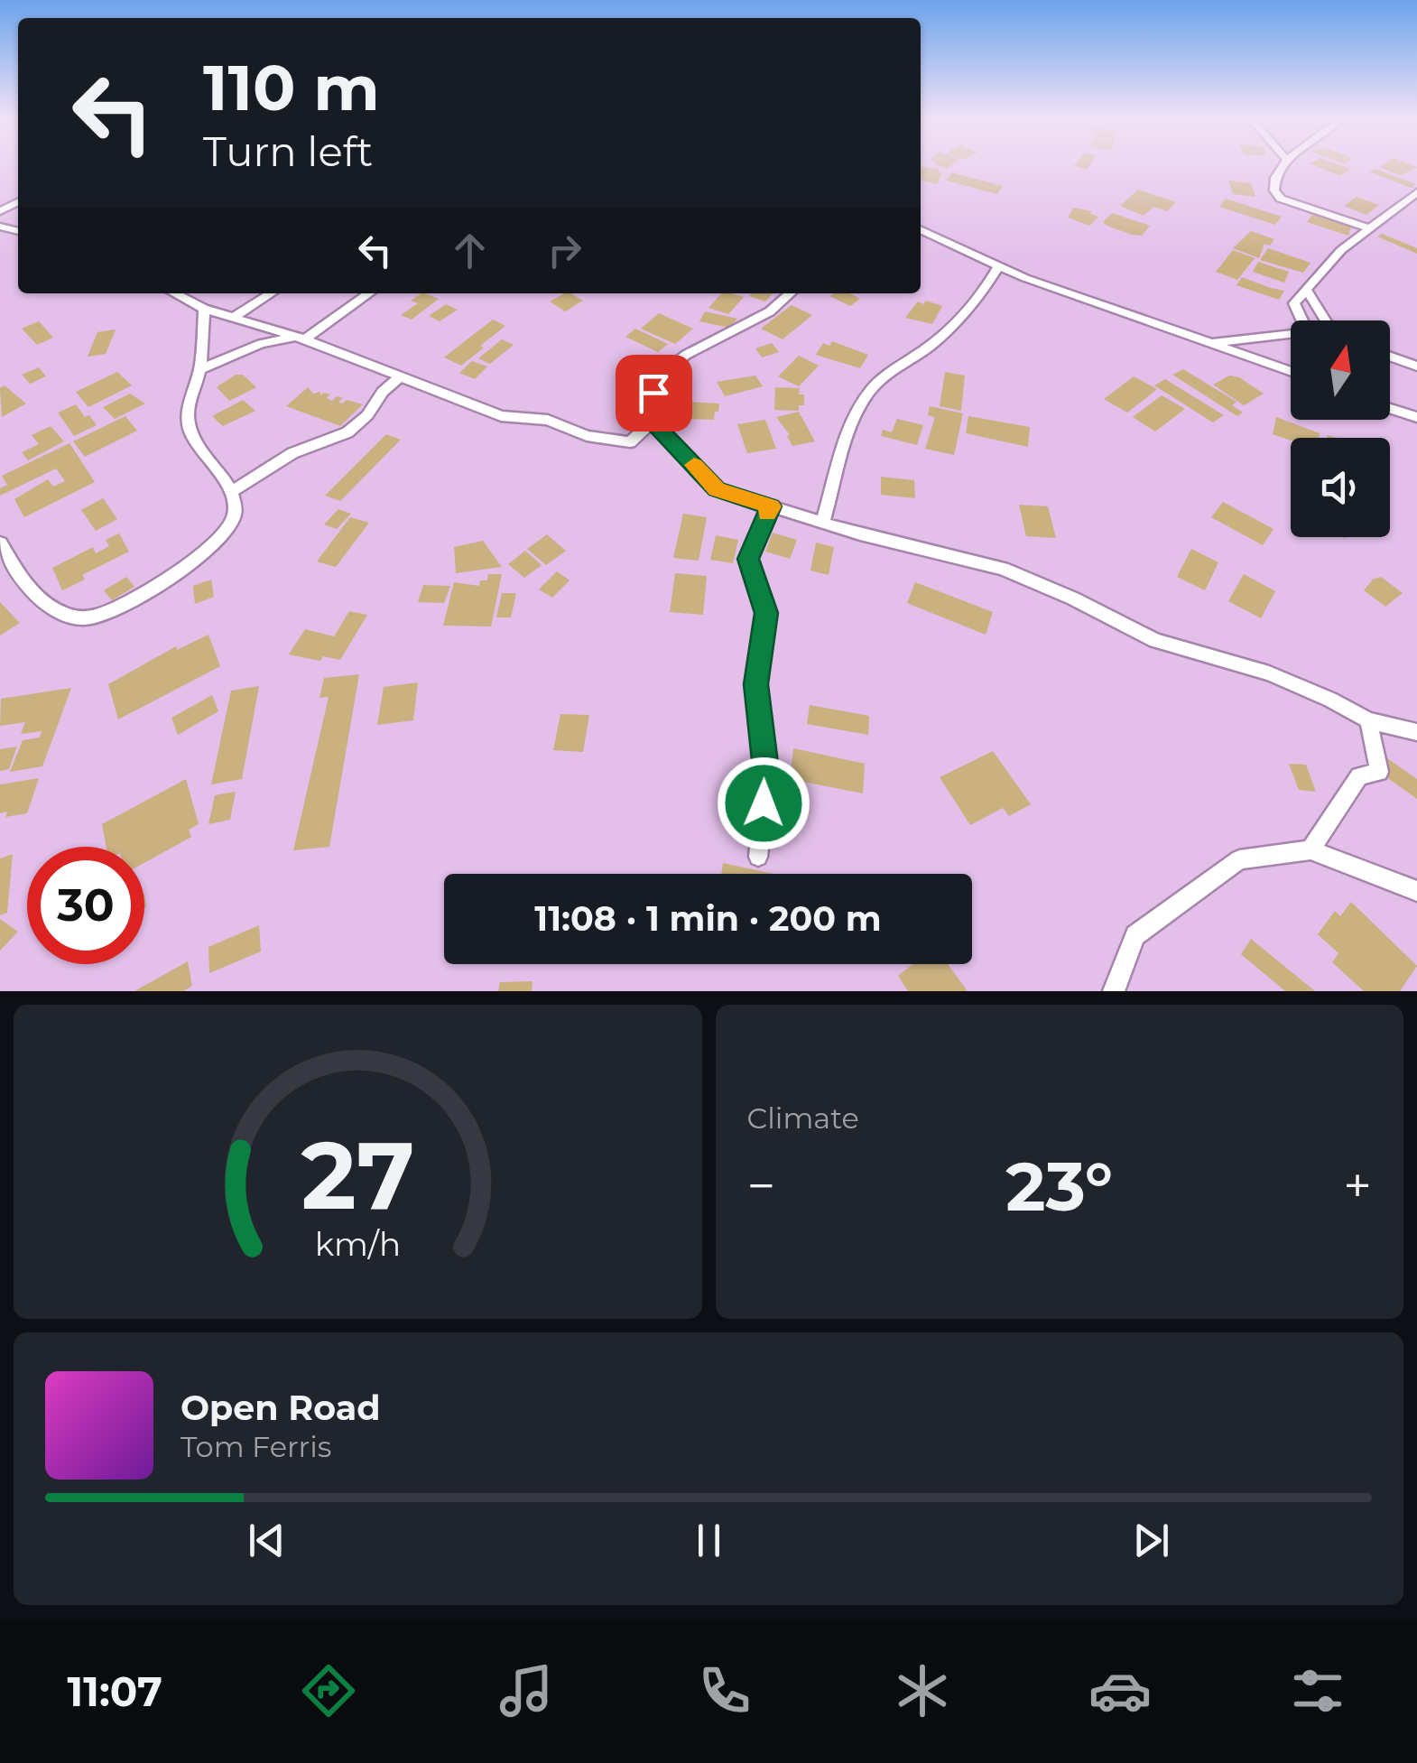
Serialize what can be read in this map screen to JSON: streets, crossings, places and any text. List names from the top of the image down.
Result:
{
  "north": "top",
  "page": {
    "turn": ["110 m", "Turn left"],
    "limit": "30",
    "trip": "11:08 · 1 min · 200 m",
    "tile": "Climate",
    "heat": ["−", "23°", "+"],
    "song": ["Open Road", "Tom Ferris"],
    "tabs": "11:07",
    "gauge": ["27", "km/h"]
  }
}
